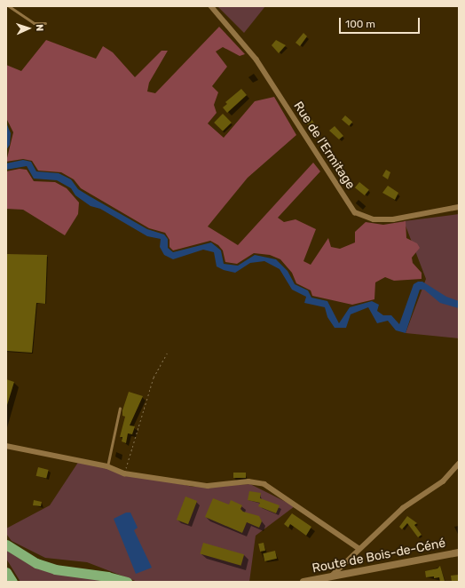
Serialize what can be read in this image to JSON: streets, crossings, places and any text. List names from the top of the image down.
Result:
{
  "streets": {
    "street": ["Rue de l'Ermitage", "Route de Bois-de-Céné"]
  },
  "scale_bar": "100 m",
  "north": "right"
}
